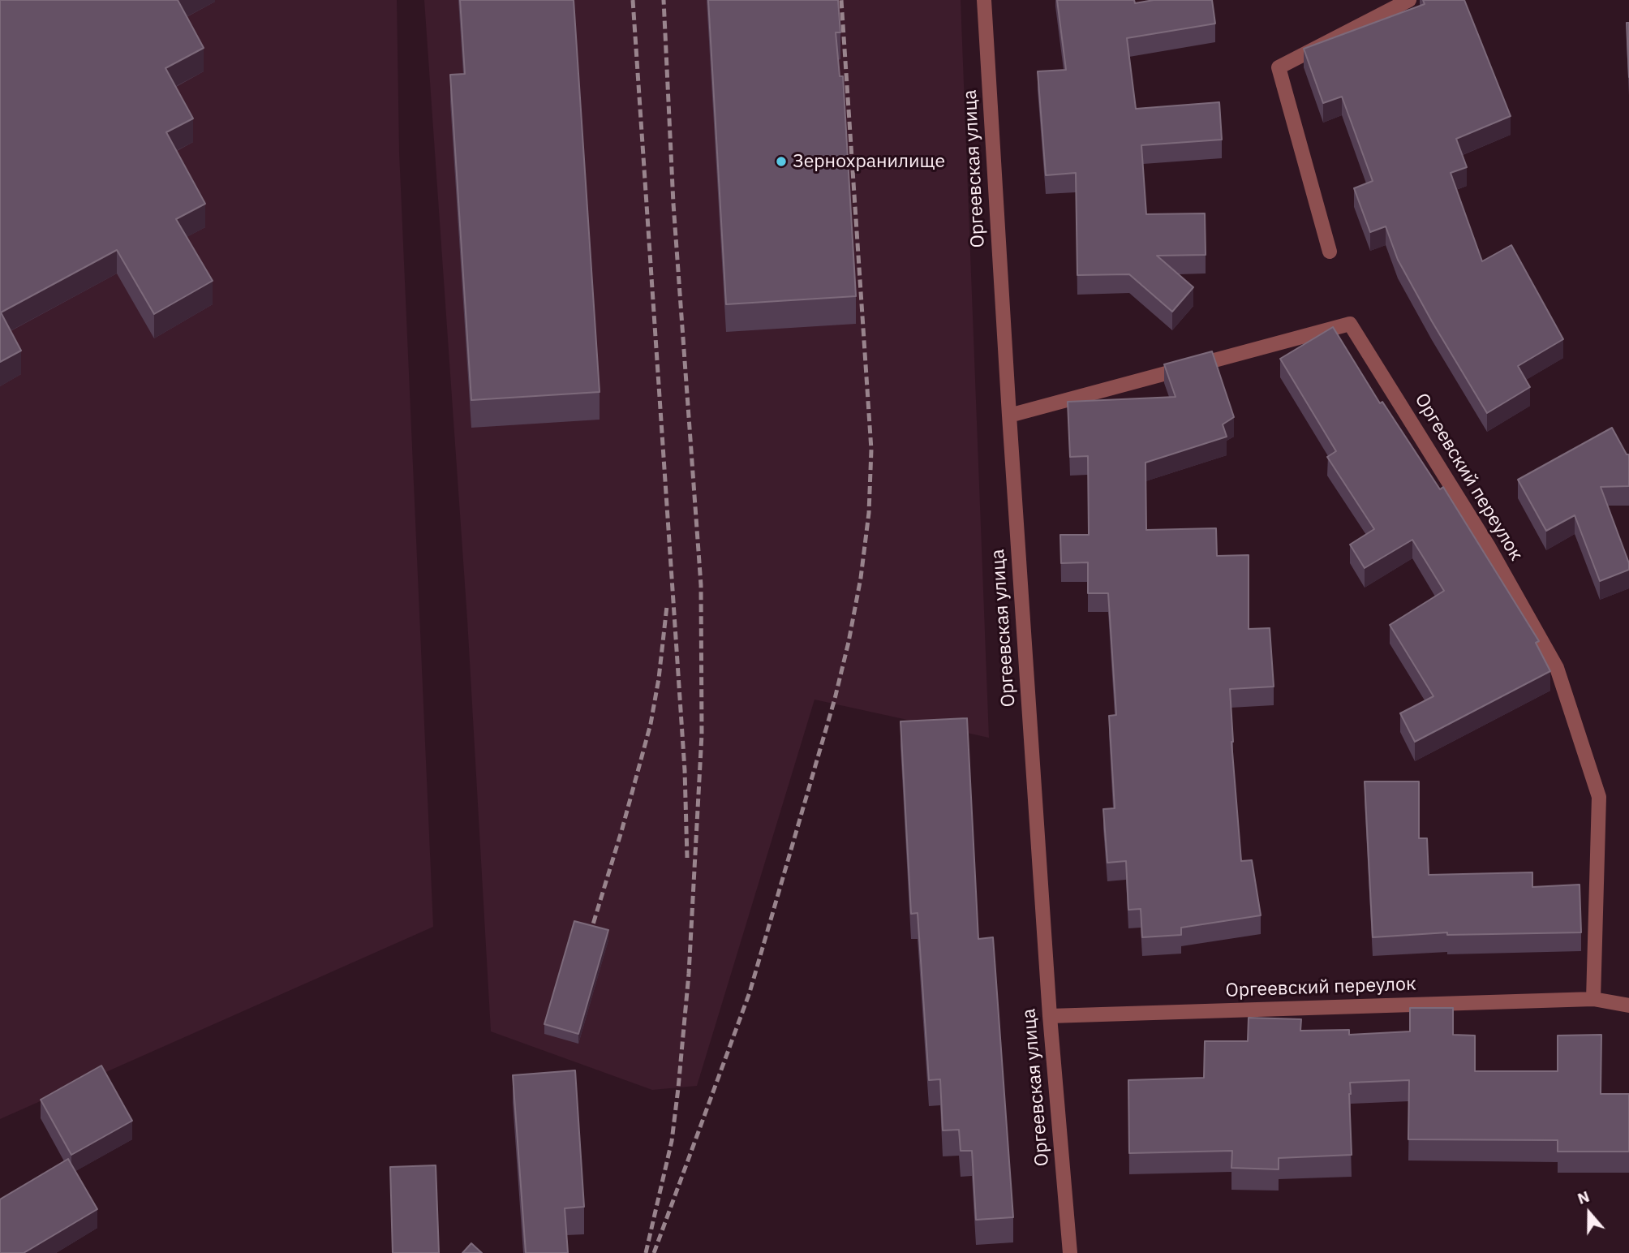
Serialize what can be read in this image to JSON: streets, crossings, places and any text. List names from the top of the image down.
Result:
{
  "streets": {
    "street": ["Оргеевская улица", "Оргеевский переулок"]
  },
  "crossings": [
    ["Оргеевская улица", "Оргеевский переулок"]
  ],
  "places": ["Зернохранилище"],
  "north": "top"
}
